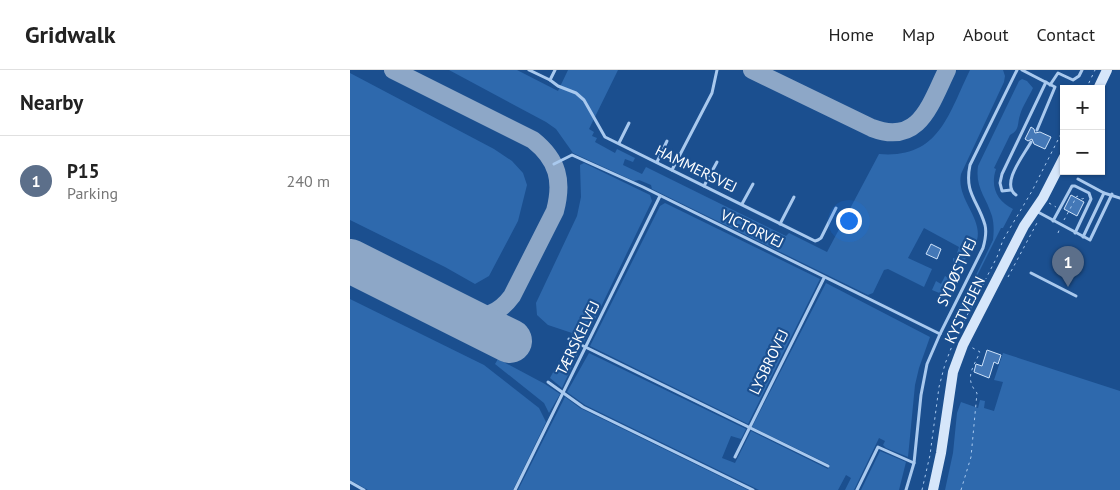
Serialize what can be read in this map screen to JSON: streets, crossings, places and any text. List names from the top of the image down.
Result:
{
  "streets": {
    "street": ["KYSTVEJEN"],
    "lane": [
      "HAMMERSVEJ",
      "VICTORVEJ",
      "SYDØSTVEJ",
      "TÆRSKELVEJ",
      "LYSBROVEJ"
    ]
  },
  "crossings": [
    ["VICTORVEJ", "SYDØSTVEJ"],
    ["VICTORVEJ", "TÆRSKELVEJ"],
    ["VICTORVEJ", "LYSBROVEJ"]
  ],
  "page": {
    "header": "Gridwalk",
    "nav": [
      "Home",
      "Map",
      "About",
      "Contact"
    ],
    "heading": "Nearby",
    "map_buttons": ["+", "−"],
    "list": [
      {
        "mark": "1",
        "name": "P15",
        "note": "Parking",
        "value": "240 m"
      }
    ],
    "pins": "1"
  }
}
